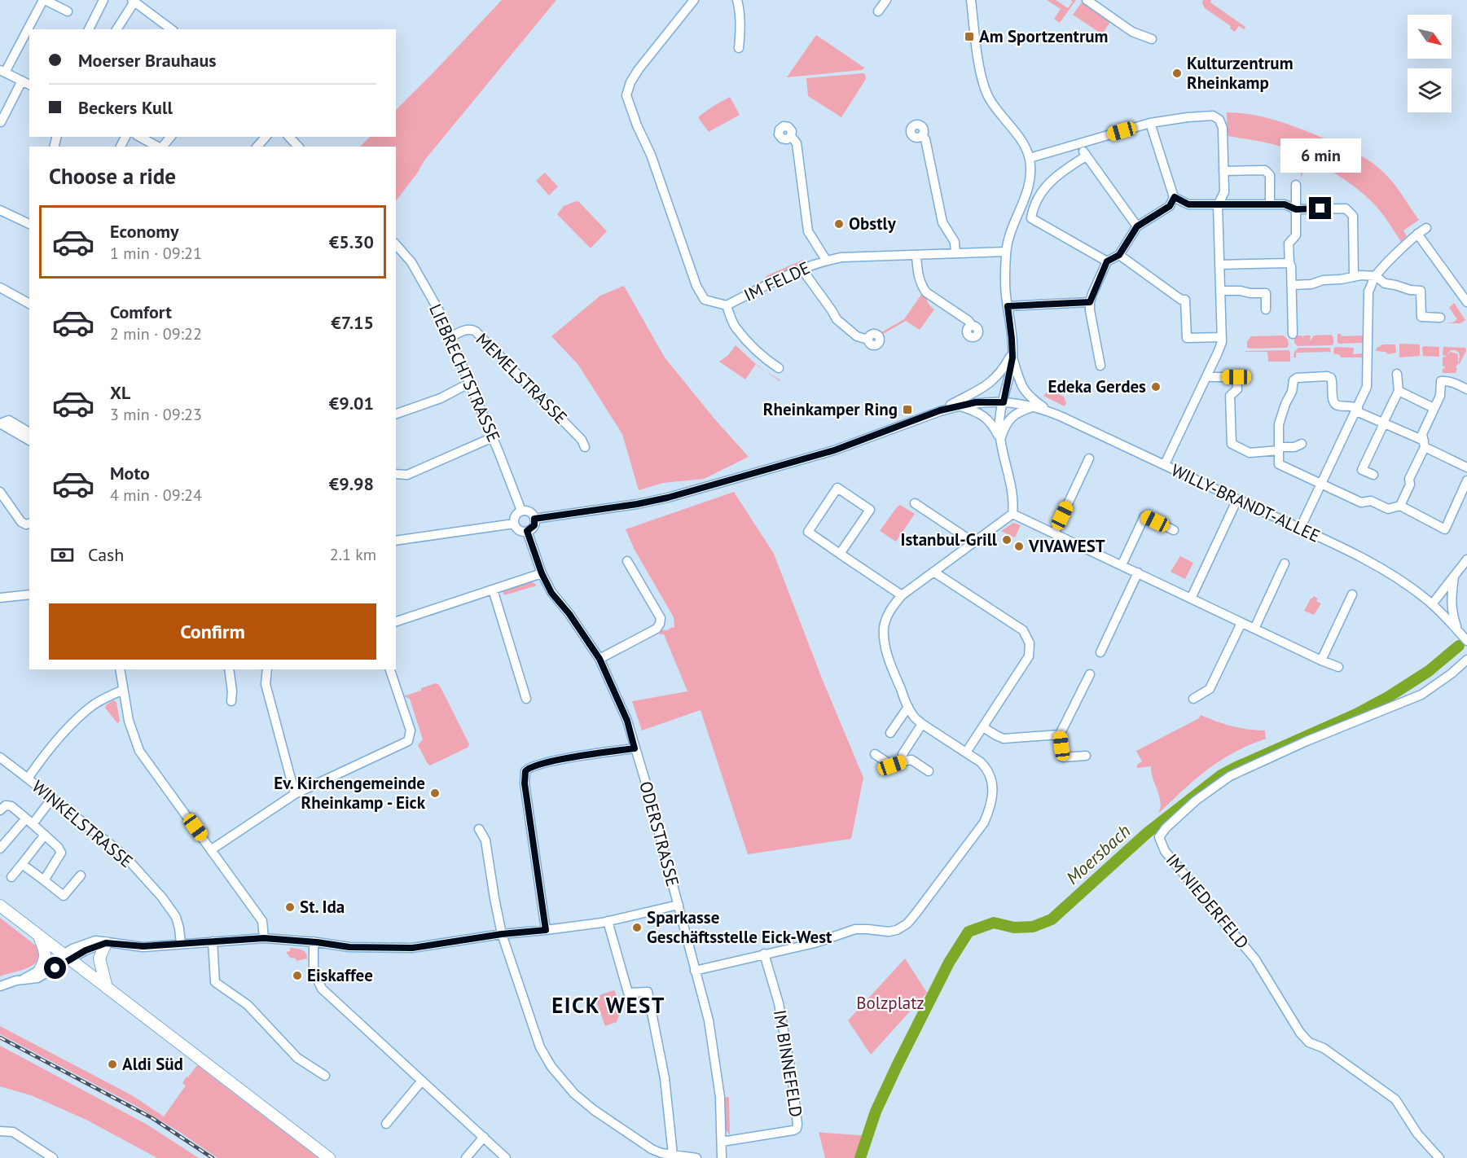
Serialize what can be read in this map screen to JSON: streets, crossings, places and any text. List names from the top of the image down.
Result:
{
  "streets": {
    "street": [
      "IM FELDE",
      "LIEBRECHTSTRASSE",
      "MEMELSTRASSE",
      "WILLY-BRANDT-ALLEE",
      "WINKELSTRASSE",
      "ODERSTRASSE",
      "IM NIEDERFELD",
      "IM BINNEFELD"
    ]
  },
  "crossings": [
    ["LIEBRECHTSTRASSE", "MEMELSTRASSE"],
    ["LIEBRECHTSTRASSE", "ODERSTRASSE"],
    ["ODERSTRASSE", "IM BINNEFELD"]
  ],
  "districts": ["EICK WEST"],
  "water": ["Moersbach"],
  "parks": ["Bolzplatz"],
  "places": {
    "transit": ["Am Sportzentrum", "Rheinkamper Ring"],
    "other": [
      "Kulturzentrum Rheinkamp",
      "Obstly",
      "Edeka Gerdes",
      "Istanbul-Grill",
      "VIVAWEST",
      "Ev. Kirchengemeinde Rheinkamp - Eick",
      "St. Ida",
      "Sparkasse Geschäftsstelle Eick-West",
      "Eiskaffee",
      "Aldi Süd"
    ]
  },
  "north": "bottom right",
  "page": {
    "banner": ["Moerser Brauhaus", "Beckers Kull"],
    "bubble": "6 min",
    "heading": "Choose a ride",
    "list": [
      {
        "name": "Economy",
        "note": "1 min · 09:21",
        "value": "€5.30"
      },
      {
        "name": "Comfort",
        "note": "2 min · 09:22",
        "value": "€7.15"
      },
      {
        "name": "XL",
        "note": "3 min · 09:23",
        "value": "€9.01"
      },
      {
        "name": "Moto",
        "note": "4 min · 09:24",
        "value": "€9.98"
      }
    ],
    "pay": ["Cash", "2.1 km"],
    "buttons": "Confirm"
  }
}
